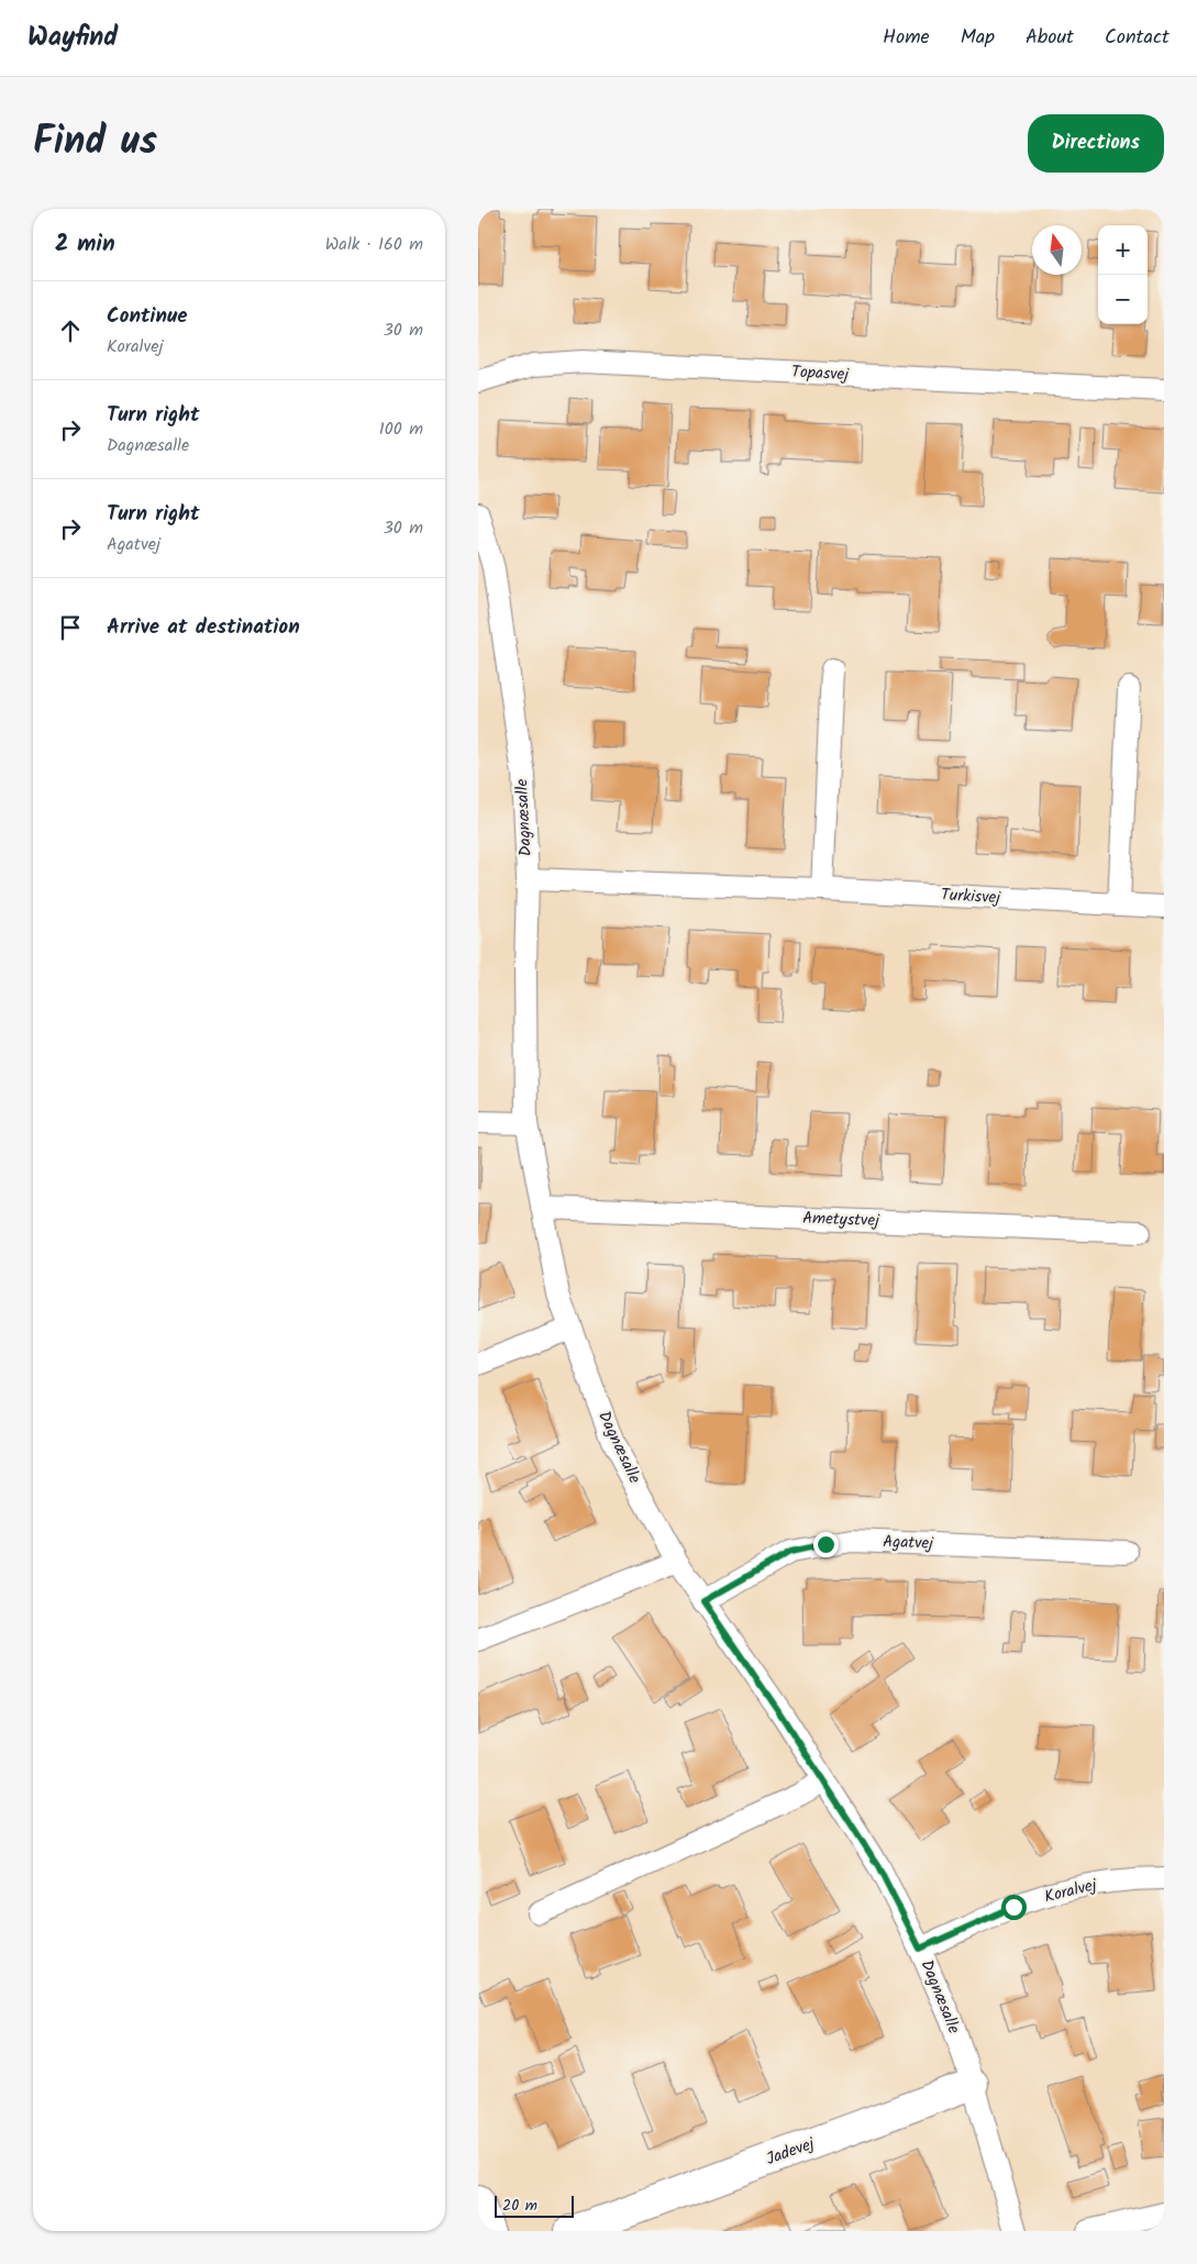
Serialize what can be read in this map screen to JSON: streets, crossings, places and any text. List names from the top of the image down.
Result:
{
  "streets": {
    "street": [
      "Topasvej",
      "Dagnæsalle",
      "Turkisvej",
      "Ametystvej",
      "Agatvej",
      "Koralvej",
      "Jadevej"
    ]
  },
  "crossings": [
    ["Dagnæsalle", "Turkisvej"],
    ["Dagnæsalle", "Ametystvej"],
    ["Dagnæsalle", "Agatvej"],
    ["Dagnæsalle", "Koralvej"],
    ["Dagnæsalle", "Jadevej"]
  ],
  "scale_bar": "20 m",
  "north": "top",
  "page": {
    "header": "Wayfind",
    "nav": [
      "Home",
      "Map",
      "About",
      "Contact"
    ],
    "title": "Find us",
    "buttons": "Directions",
    "heading": ["2 min", "Walk · 160 m"],
    "map_buttons": ["+", "−"],
    "list": [
      ["Continue", "Koralvej", "30 m"],
      ["Turn right", "Dagnæsalle", "100 m"],
      ["Turn right", "Agatvej", "30 m"],
      "Arrive at destination"
    ],
    "scale": "20 m"
  }
}
